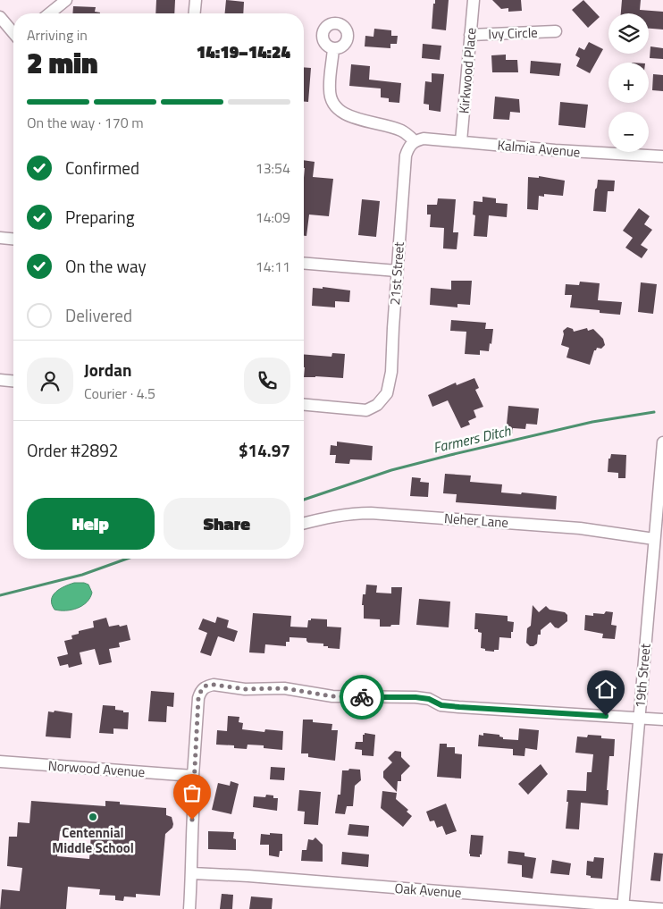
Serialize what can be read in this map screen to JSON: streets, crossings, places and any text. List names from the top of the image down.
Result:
{
  "streets": {
    "street": [
      "Ivy Circle",
      "Kirkwood Place",
      "Kalmia Avenue",
      "21st Street",
      "Neher Lane",
      "19th Street",
      "Norwood Avenue",
      "Oak Avenue"
    ]
  },
  "crossings": [
    ["Ivy Circle", "Kirkwood Place"],
    ["Kirkwood Place", "Kalmia Avenue"],
    ["Kalmia Avenue", "21st Street"],
    ["Neher Lane", "19th Street"],
    ["19th Street", "Oak Avenue"]
  ],
  "water": ["Farmers Ditch"],
  "places": ["Centennial Middle School"],
  "page": {
    "map_buttons": ["+", "−"],
    "heading": ["2 min", "Arriving in", "14:19–14:24"],
    "panel": [
      "Jordan",
      "Courier · 4.5",
      "Order #2892",
      "$14.97"
    ],
    "bar": "On the way · 170 m",
    "list": [
      ["Confirmed", "13:54"],
      ["Preparing", "14:09"],
      ["On the way", "14:11"],
      "Delivered"
    ],
    "buttons": ["Help", "Share"]
  }
}
